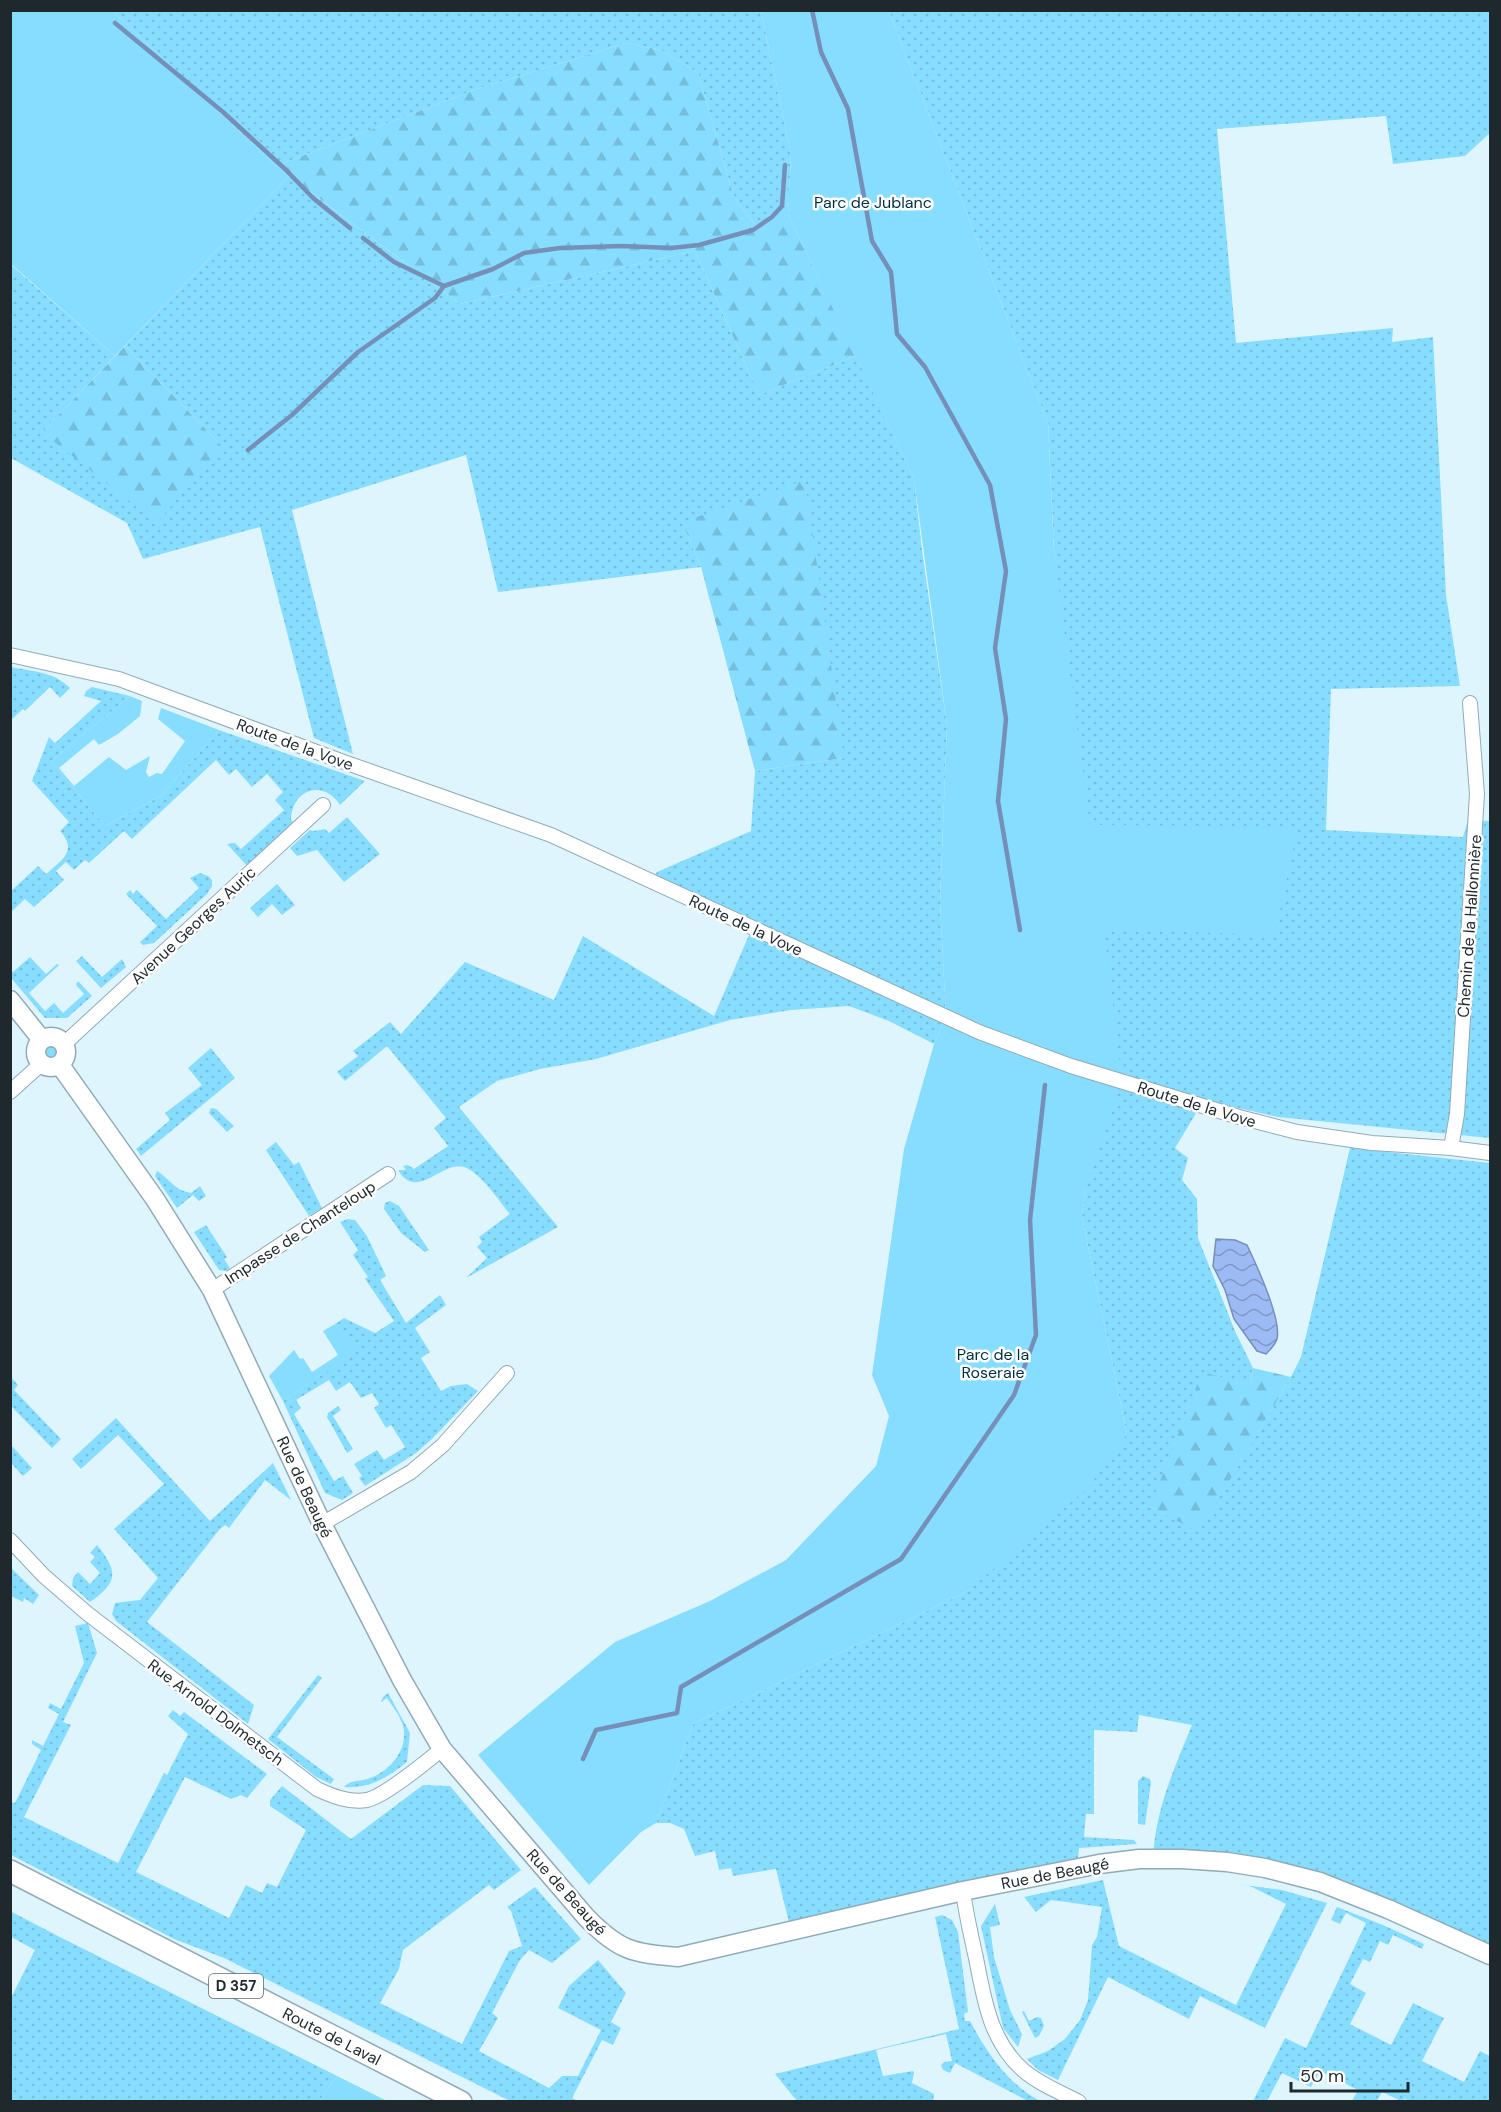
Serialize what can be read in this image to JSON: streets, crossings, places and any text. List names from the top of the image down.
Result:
{
  "streets": {
    "main road": ["D 357", "Route de Laval"],
    "street": [
      "Route de la Vove",
      "Avenue Georges Auric",
      "Chemin de la Hallonnière",
      "Impasse de Chanteloup",
      "Rue de Beaugé",
      "Rue Arnold Dolmetsch"
    ]
  },
  "crossings": [
    ["Route de la Vove", "Chemin de la Hallonnière"],
    ["Avenue Georges Auric", "Rue de Beaugé"],
    ["Impasse de Chanteloup", "Rue de Beaugé"],
    ["Rue de Beaugé", "Rue Arnold Dolmetsch"]
  ],
  "parks": ["Parc de Jublanc", "Parc de la Roseraie"],
  "scale_bar": "50 m"
}
